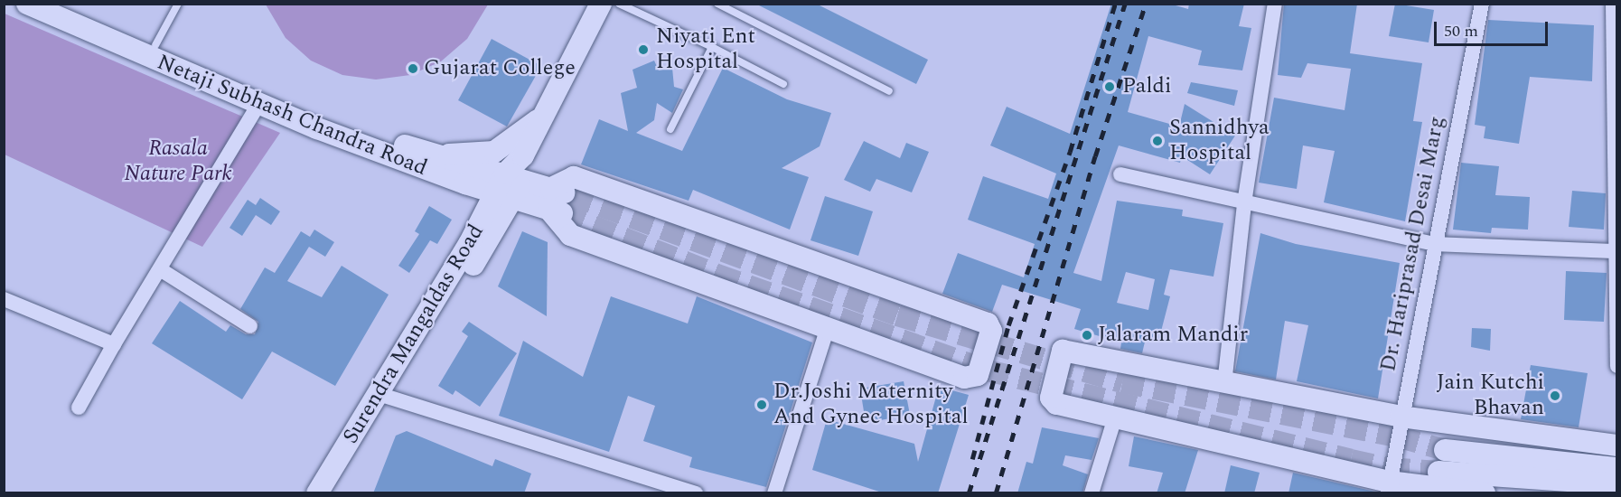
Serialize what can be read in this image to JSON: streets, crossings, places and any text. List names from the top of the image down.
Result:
{
  "streets": {
    "main road": ["Netaji Subhash Chandra Road", "Surendra Mangaldas Road"],
    "street": ["Dr. Hariprasad Desai Marg"]
  },
  "crossings": [
    ["Netaji Subhash Chandra Road", "Surendra Mangaldas Road"]
  ],
  "parks": ["Rasala Nature Park"],
  "places": [
    "Niyati Ent Hospital",
    "Gujarat College",
    "Paldi",
    "Sannidhya Hospital",
    "Jalaram Mandir",
    "Jain Kutchi Bhavan",
    "Dr.Joshi Maternity And Gynec Hospital"
  ],
  "scale_bar": "50 m"
}
